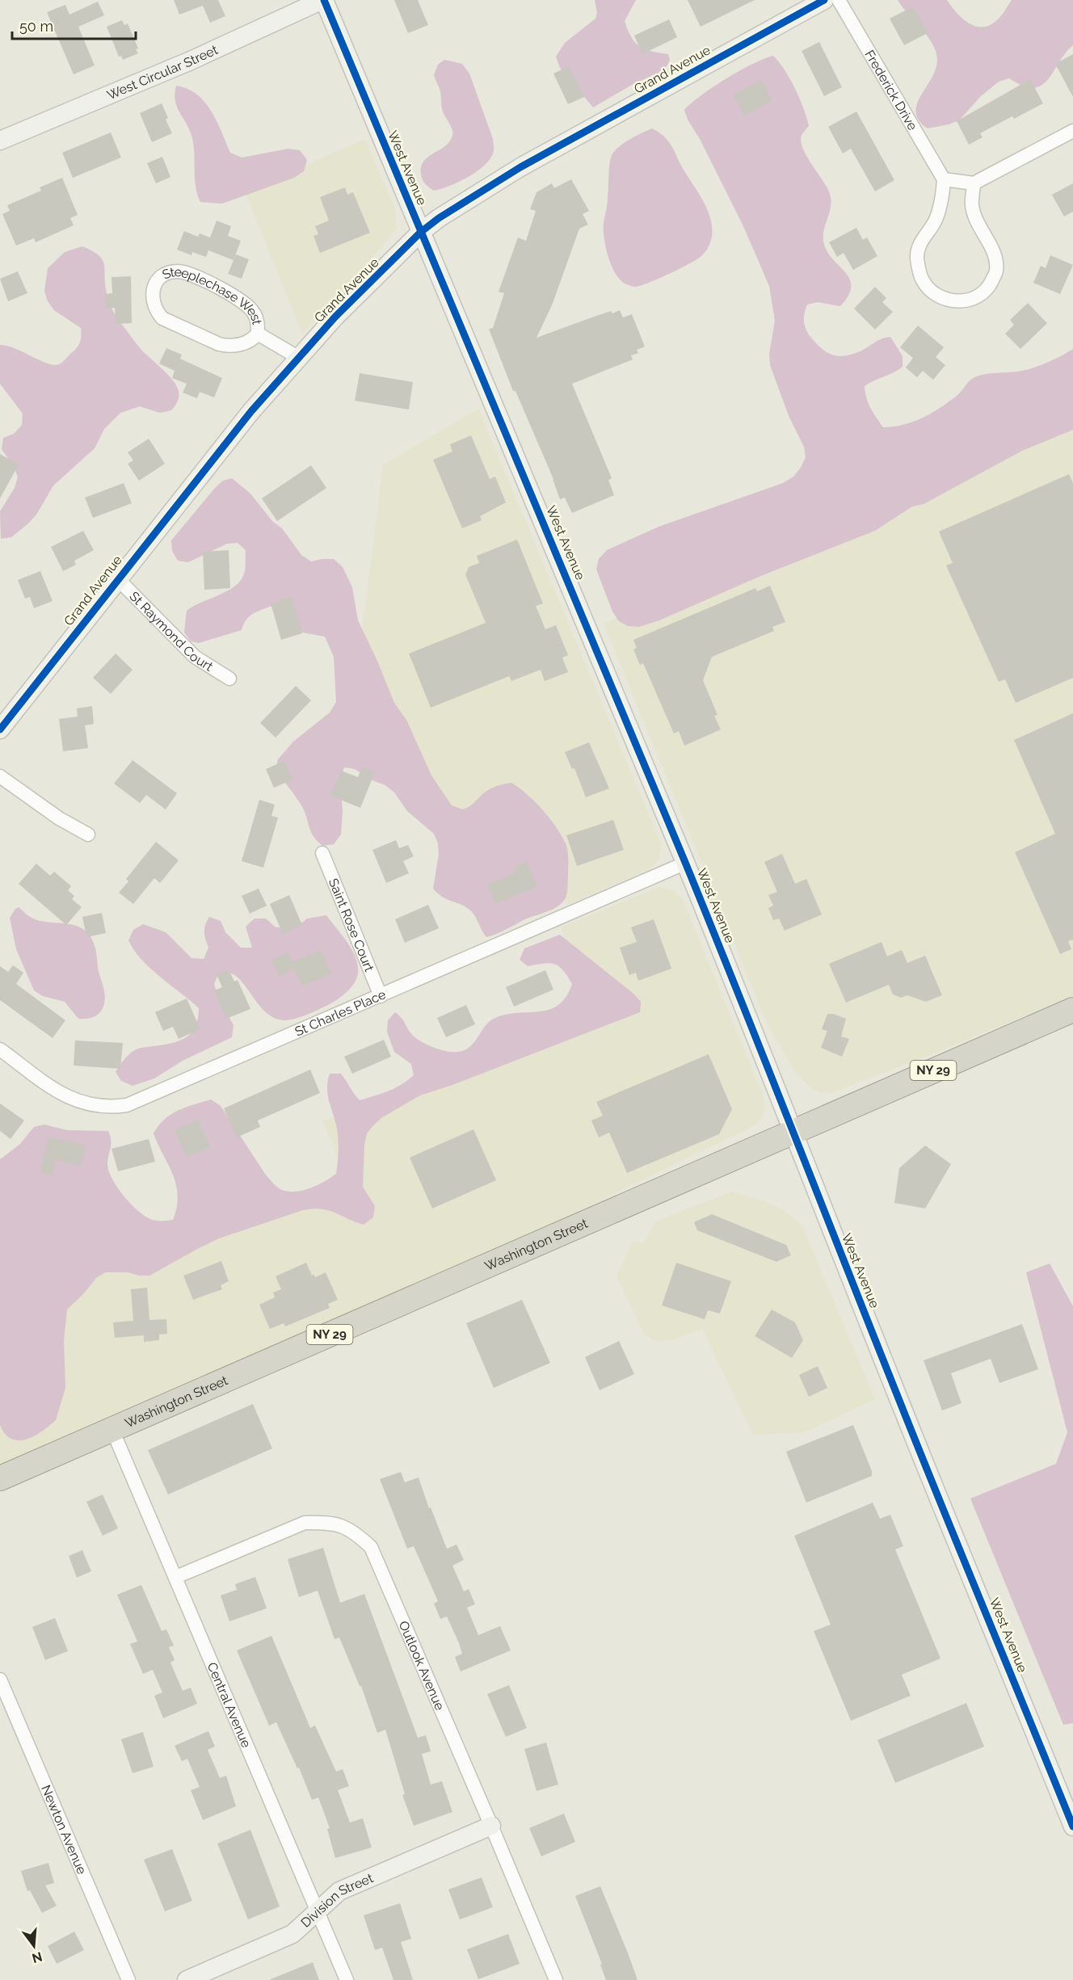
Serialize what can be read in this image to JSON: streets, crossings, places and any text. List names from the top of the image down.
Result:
{
  "streets": {
    "highway": ["NY 29", "Washington Street"],
    "street": [
      "Grand Avenue",
      "West Circular Street",
      "Frederick Drive",
      "West Avenue",
      "Steeplechase West",
      "St Raymond Court",
      "Saint Rose Court",
      "St Charles Place",
      "Outlook Avenue",
      "Central Avenue",
      "Newton Avenue",
      "Division Street"
    ]
  },
  "crossings": [
    ["Grand Avenue", "West Avenue"],
    ["Grand Avenue", "Steeplechase West"],
    ["Grand Avenue", "St Raymond Court"],
    ["West Circular Street", "West Avenue"],
    ["West Avenue", "St Charles Place"],
    ["West Avenue", "Washington Street"],
    ["Saint Rose Court", "St Charles Place"],
    ["Washington Street", "Central Avenue"],
    ["Outlook Avenue", "Central Avenue"],
    ["Outlook Avenue", "Division Street"],
    ["Central Avenue", "Division Street"]
  ],
  "scale_bar": "50 m",
  "north": "bottom"
}
